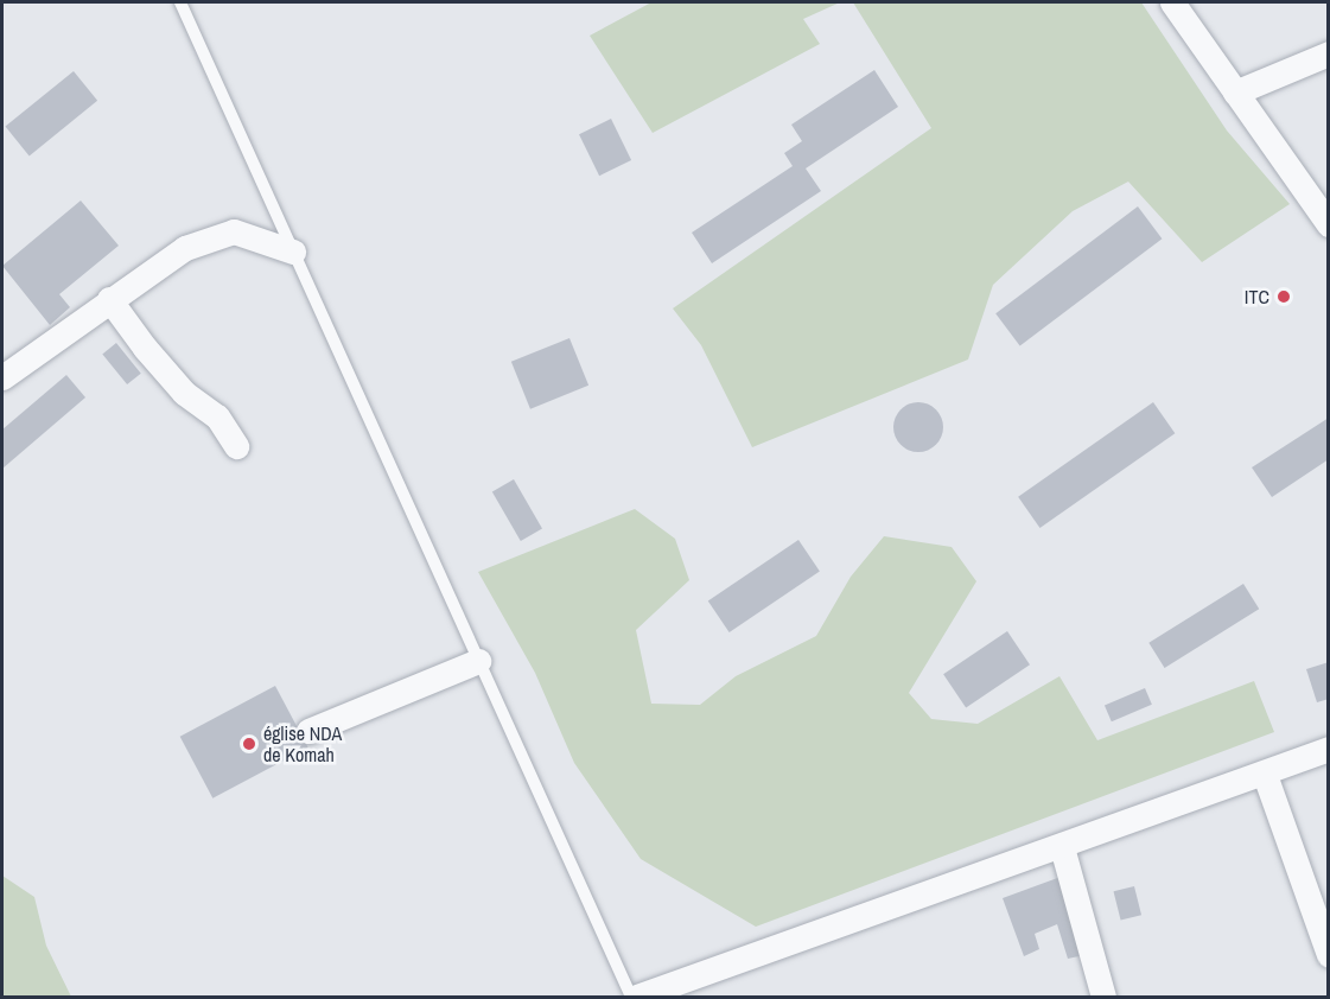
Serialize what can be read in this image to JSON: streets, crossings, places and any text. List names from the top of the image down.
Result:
{
  "places": ["ITC", "église NDA de Komah"]
}
